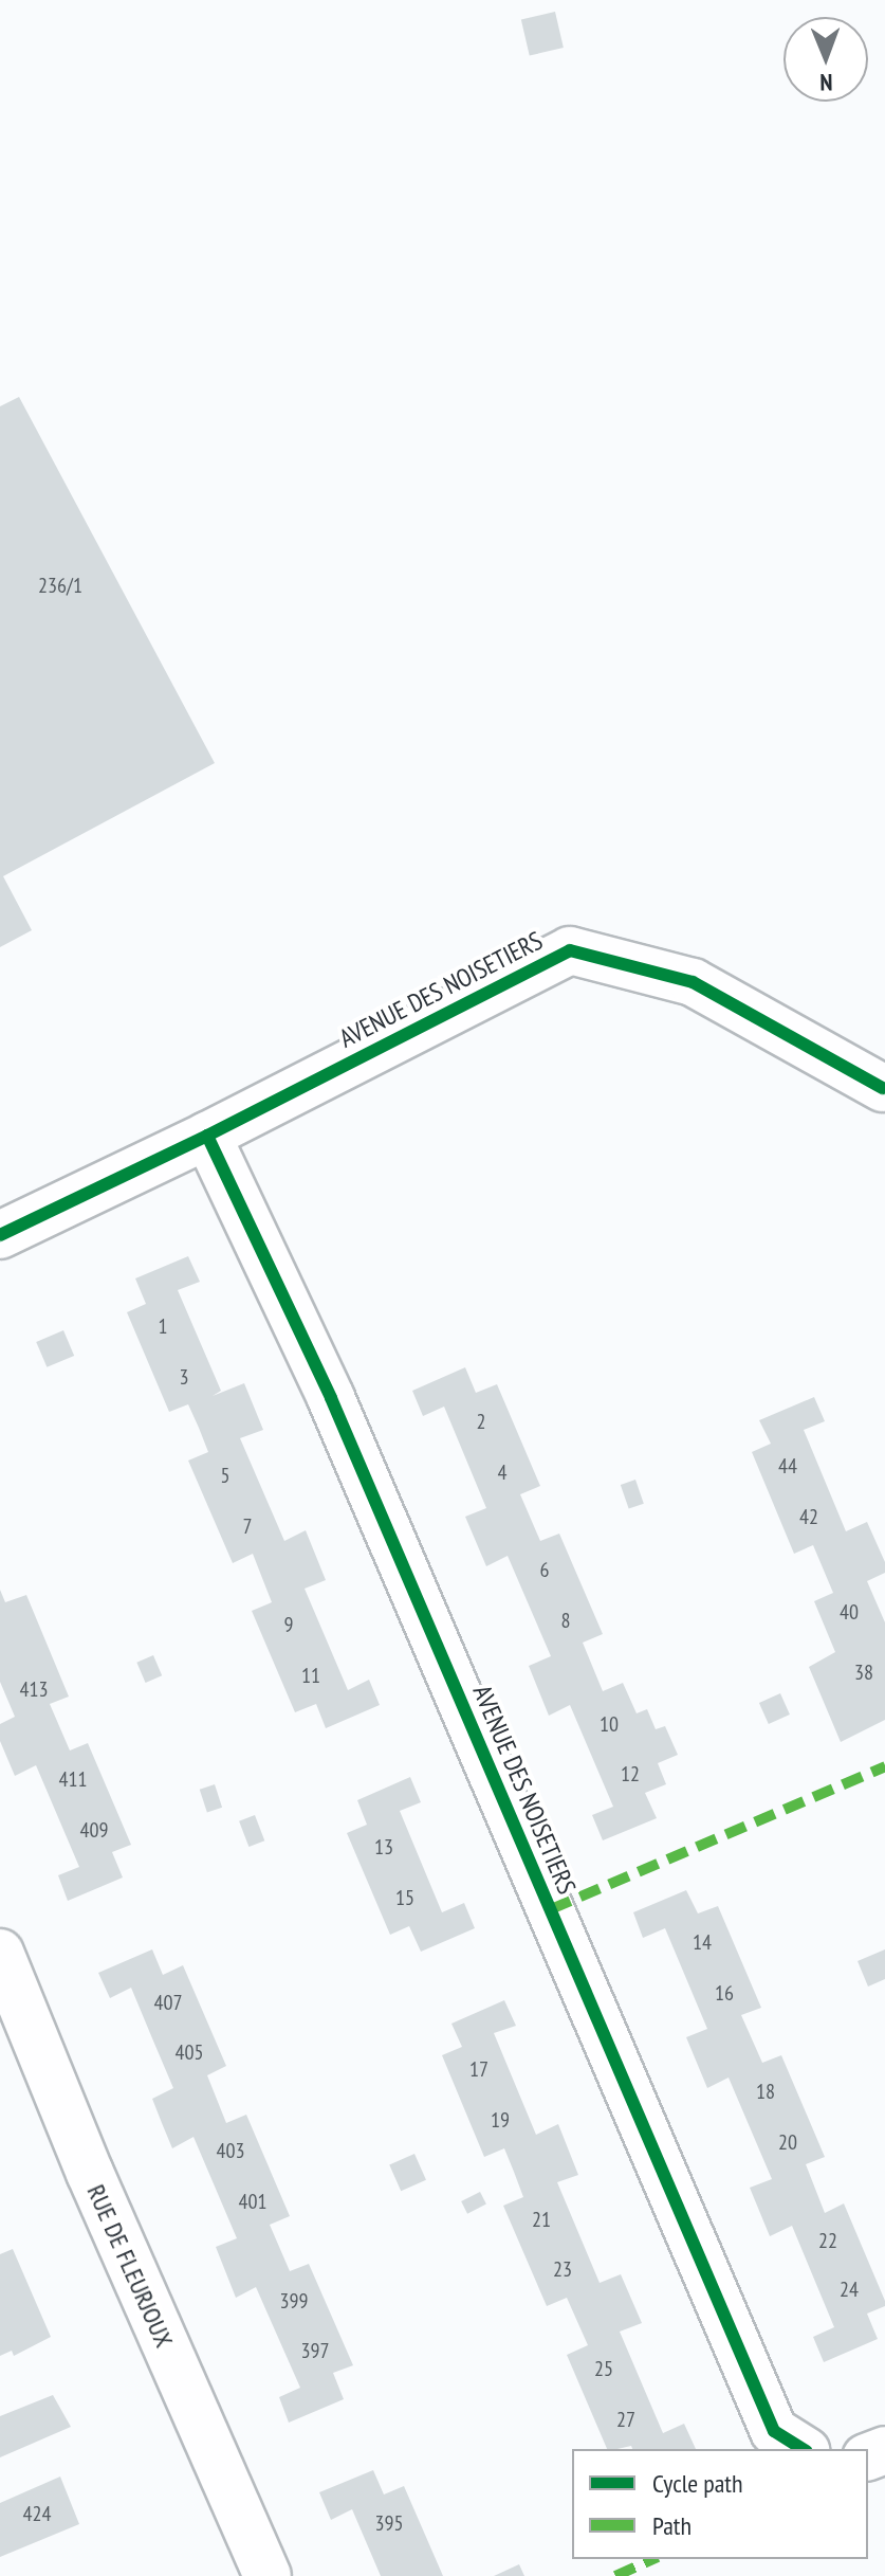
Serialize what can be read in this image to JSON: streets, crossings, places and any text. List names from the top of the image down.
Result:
{
  "streets": {
    "street": ["AVENUE DES NOISETIERS", "RUE DE FLEURJOUX"]
  },
  "house_numbers": [
    "236/1",
    "1",
    "3",
    "2",
    "44",
    "4",
    "5",
    "42",
    "7",
    "6",
    "40",
    "8",
    "9",
    "38",
    "11",
    "413",
    "10",
    "12",
    "411",
    "409",
    "13",
    "15",
    "14",
    "16",
    "407",
    "405",
    "17",
    "18",
    "19",
    "20",
    "403",
    "401",
    "21",
    "22",
    "23",
    "24",
    "399",
    "397",
    "25",
    "27",
    "424",
    "395"
  ],
  "legend": ["Cycle path", "Path"],
  "north": "bottom"
}
